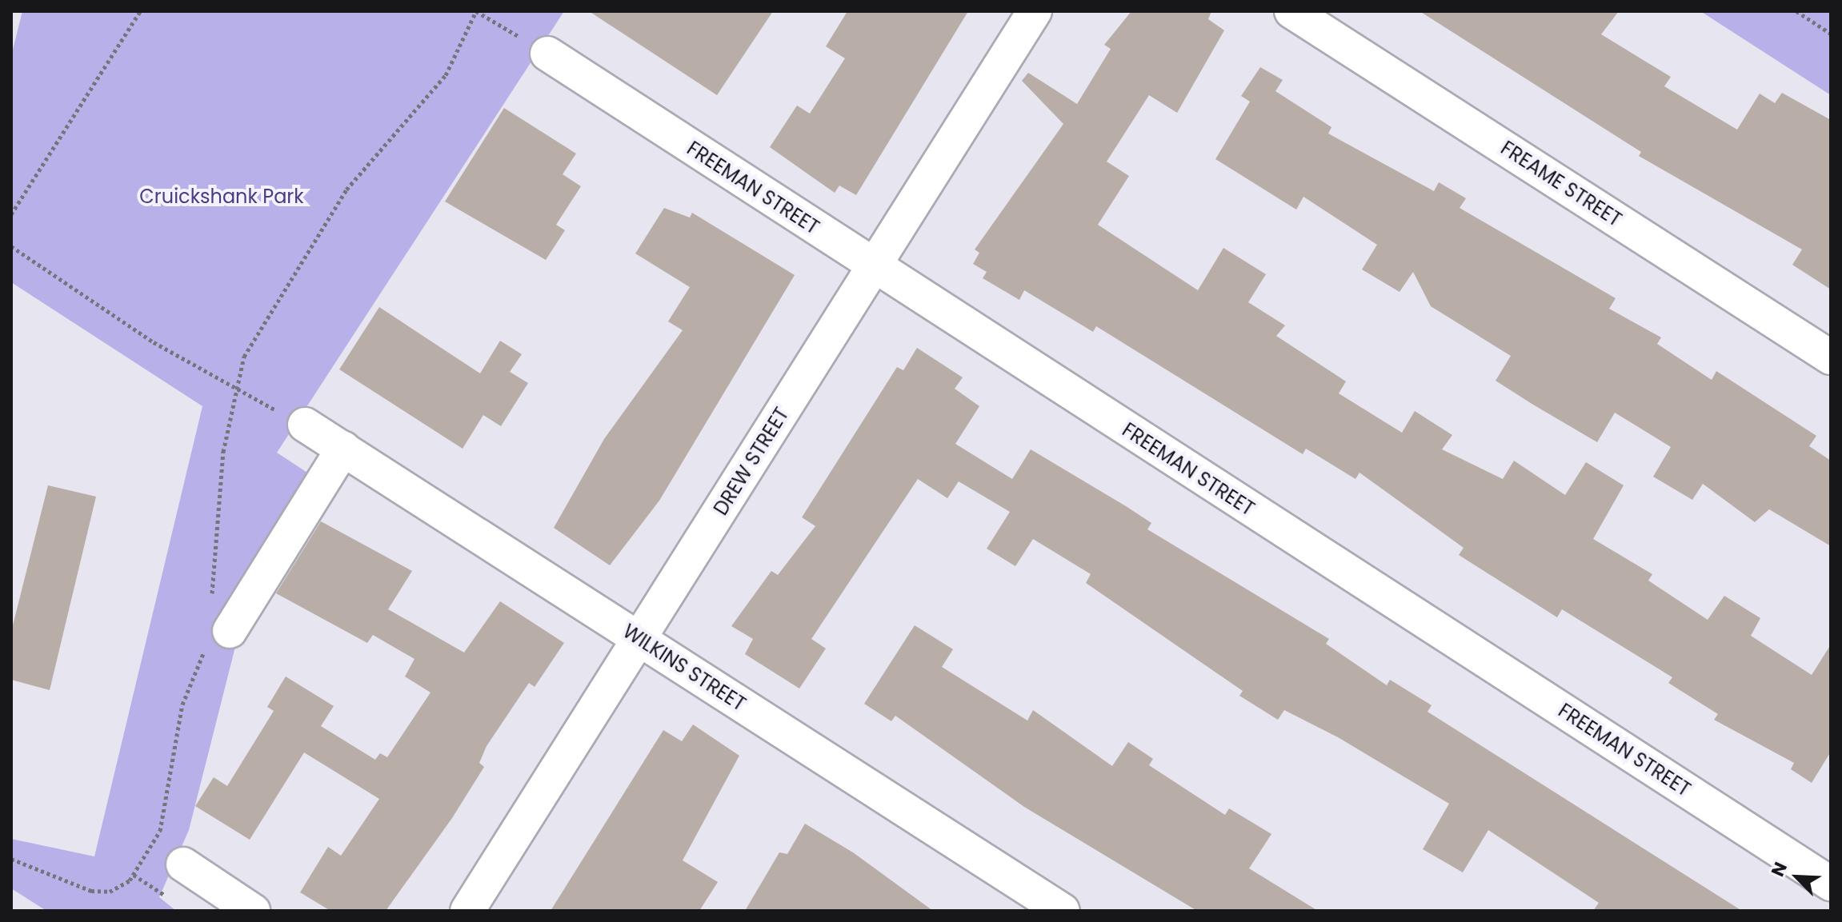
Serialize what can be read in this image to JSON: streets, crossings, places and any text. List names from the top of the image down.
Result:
{
  "streets": {
    "street": [
      "FREAME STREET",
      "FREEMAN STREET",
      "DREW STREET",
      "WILKINS STREET"
    ]
  },
  "crossings": [
    ["FREEMAN STREET", "DREW STREET"],
    ["DREW STREET", "WILKINS STREET"]
  ],
  "parks": ["Cruickshank Park"],
  "north": "top left"
}
